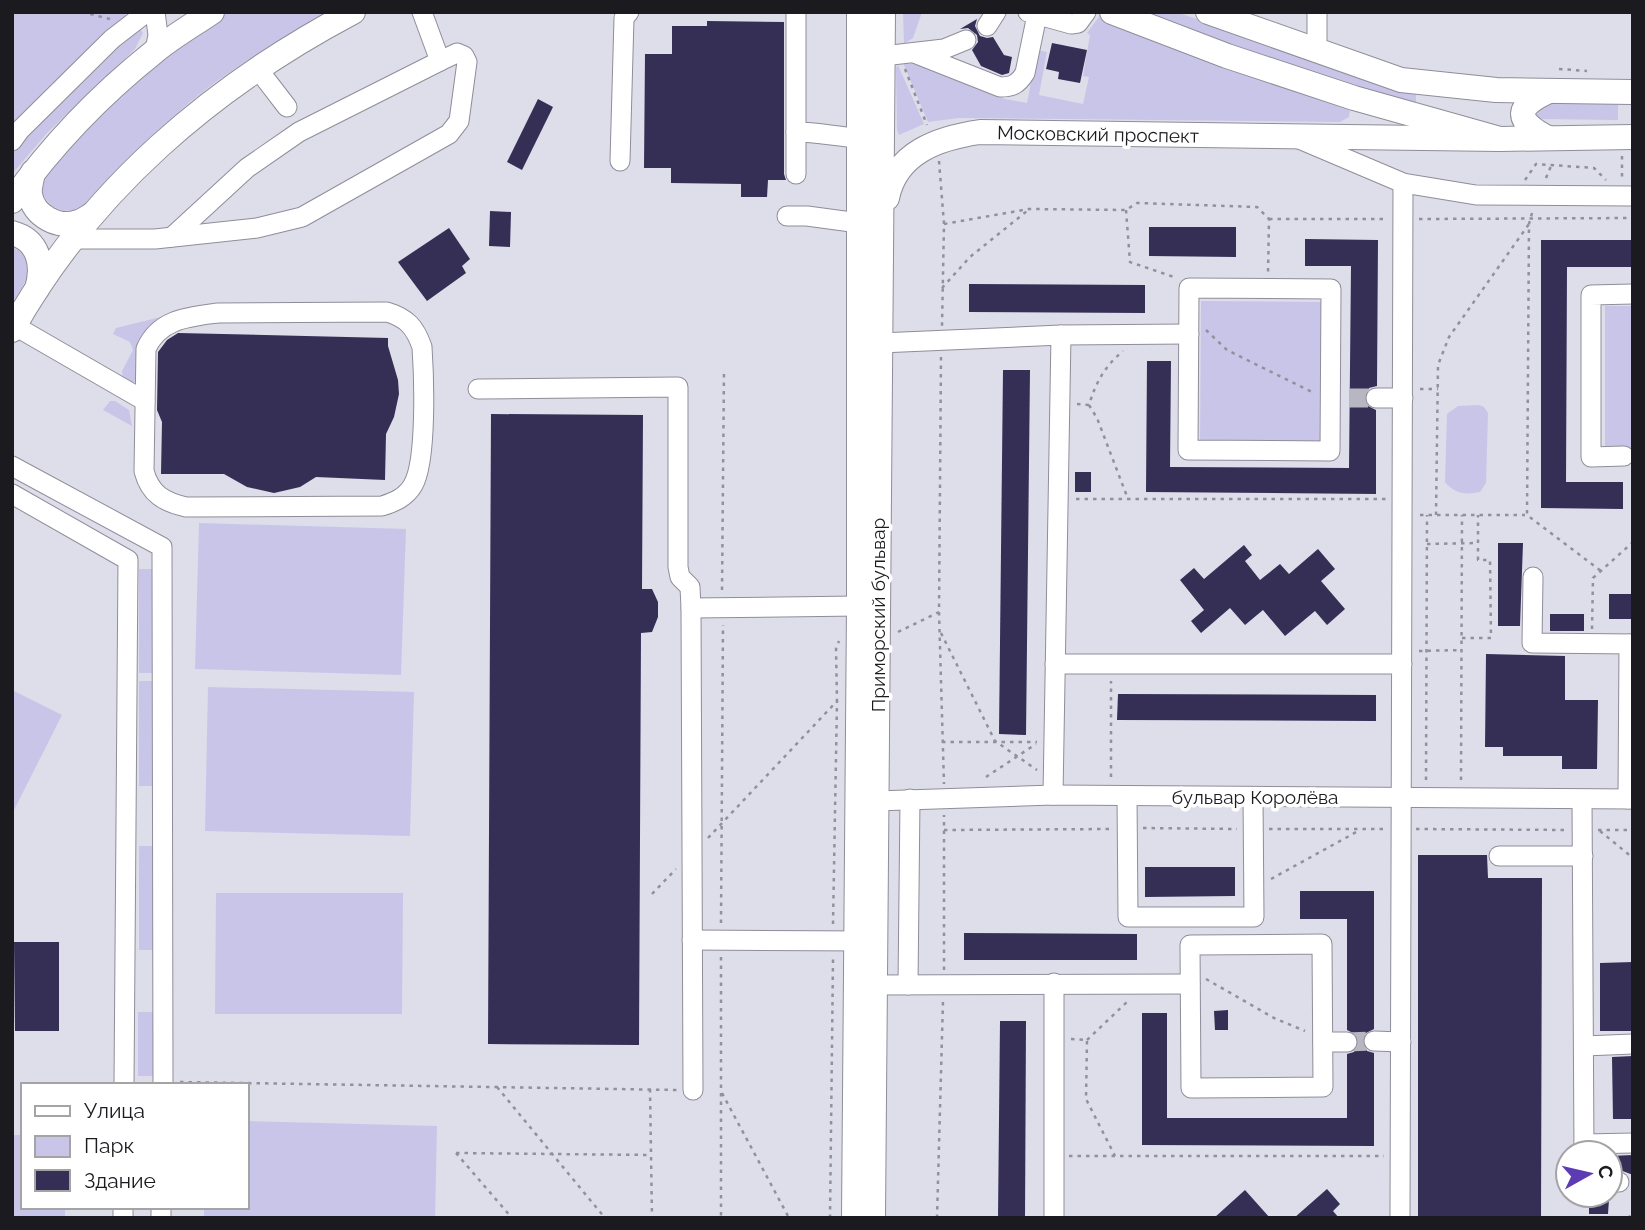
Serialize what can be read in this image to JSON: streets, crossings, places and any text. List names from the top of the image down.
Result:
{
  "streets": {
    "main road": ["Московский проспект", "Приморский бульвар"],
    "street": ["бульвар Королёва"]
  },
  "crossings": [
    ["Московский проспект", "Приморский бульвар"],
    ["Приморский бульвар", "бульвар Королёва"]
  ],
  "legend": ["Улица", "Парк", "Здание"],
  "north": "right"
}
